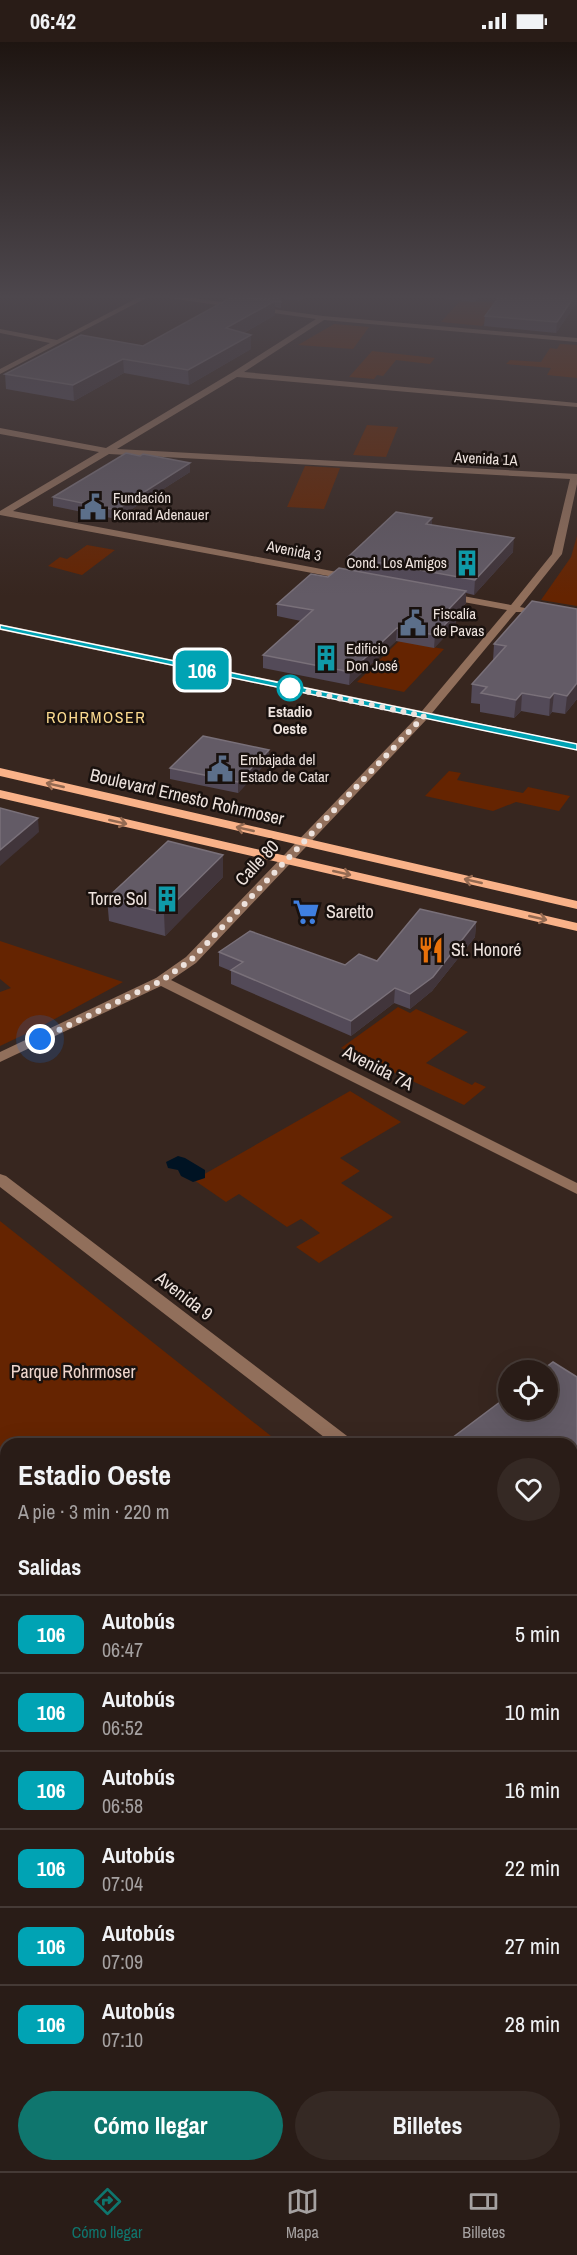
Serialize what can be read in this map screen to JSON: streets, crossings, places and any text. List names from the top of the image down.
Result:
{
  "streets": {
    "main road": ["Boulevard Ernesto Rohrmoser"],
    "street": [
      "Avenida 1A",
      "Avenida 3",
      "Calle 80",
      "Avenida 7A",
      "Avenida 9"
    ]
  },
  "crossings": [
    ["Avenida 1A", "Calle 80"],
    ["Boulevard Ernesto Rohrmoser", "Calle 80"],
    ["Calle 80", "Avenida 7A"]
  ],
  "districts": ["ROHRMOSER"],
  "parks": ["Parque Rohrmoser"],
  "places": {
    "public building": ["Fundación Konrad Adenauer", "Fiscalía de Pavas", "Embajada del Estado de Catar"],
    "building": ["Cond. Los Amigos", "Edificio Don José", "Torre Sol"],
    "other": ["Estadio Oeste"],
    "supermarket": ["Saretto"],
    "restaurant": ["St. Honoré"]
  },
  "lines": ["bus line 106"],
  "page": {
    "status": "06:42",
    "on_map": "106",
    "heading": [
      ["Estadio Oeste", "A pie · 3 min · 220 m"],
      "Salidas"
    ],
    "list": [
      {
        "mark": "106",
        "name": "Autobús",
        "note": "06:47",
        "value": "5 min"
      },
      {
        "mark": "106",
        "name": "Autobús",
        "note": "06:52",
        "value": "10 min"
      },
      {
        "mark": "106",
        "name": "Autobús",
        "note": "06:58",
        "value": "16 min"
      },
      {
        "mark": "106",
        "name": "Autobús",
        "note": "07:04",
        "value": "22 min"
      },
      {
        "mark": "106",
        "name": "Autobús",
        "note": "07:09",
        "value": "27 min"
      },
      {
        "mark": "106",
        "name": "Autobús",
        "note": "07:10",
        "value": "28 min"
      }
    ],
    "buttons": ["Cómo llegar", "Billetes"],
    "tabs": ["Cómo llegar", "Mapa", "Billetes"]
  }
}
